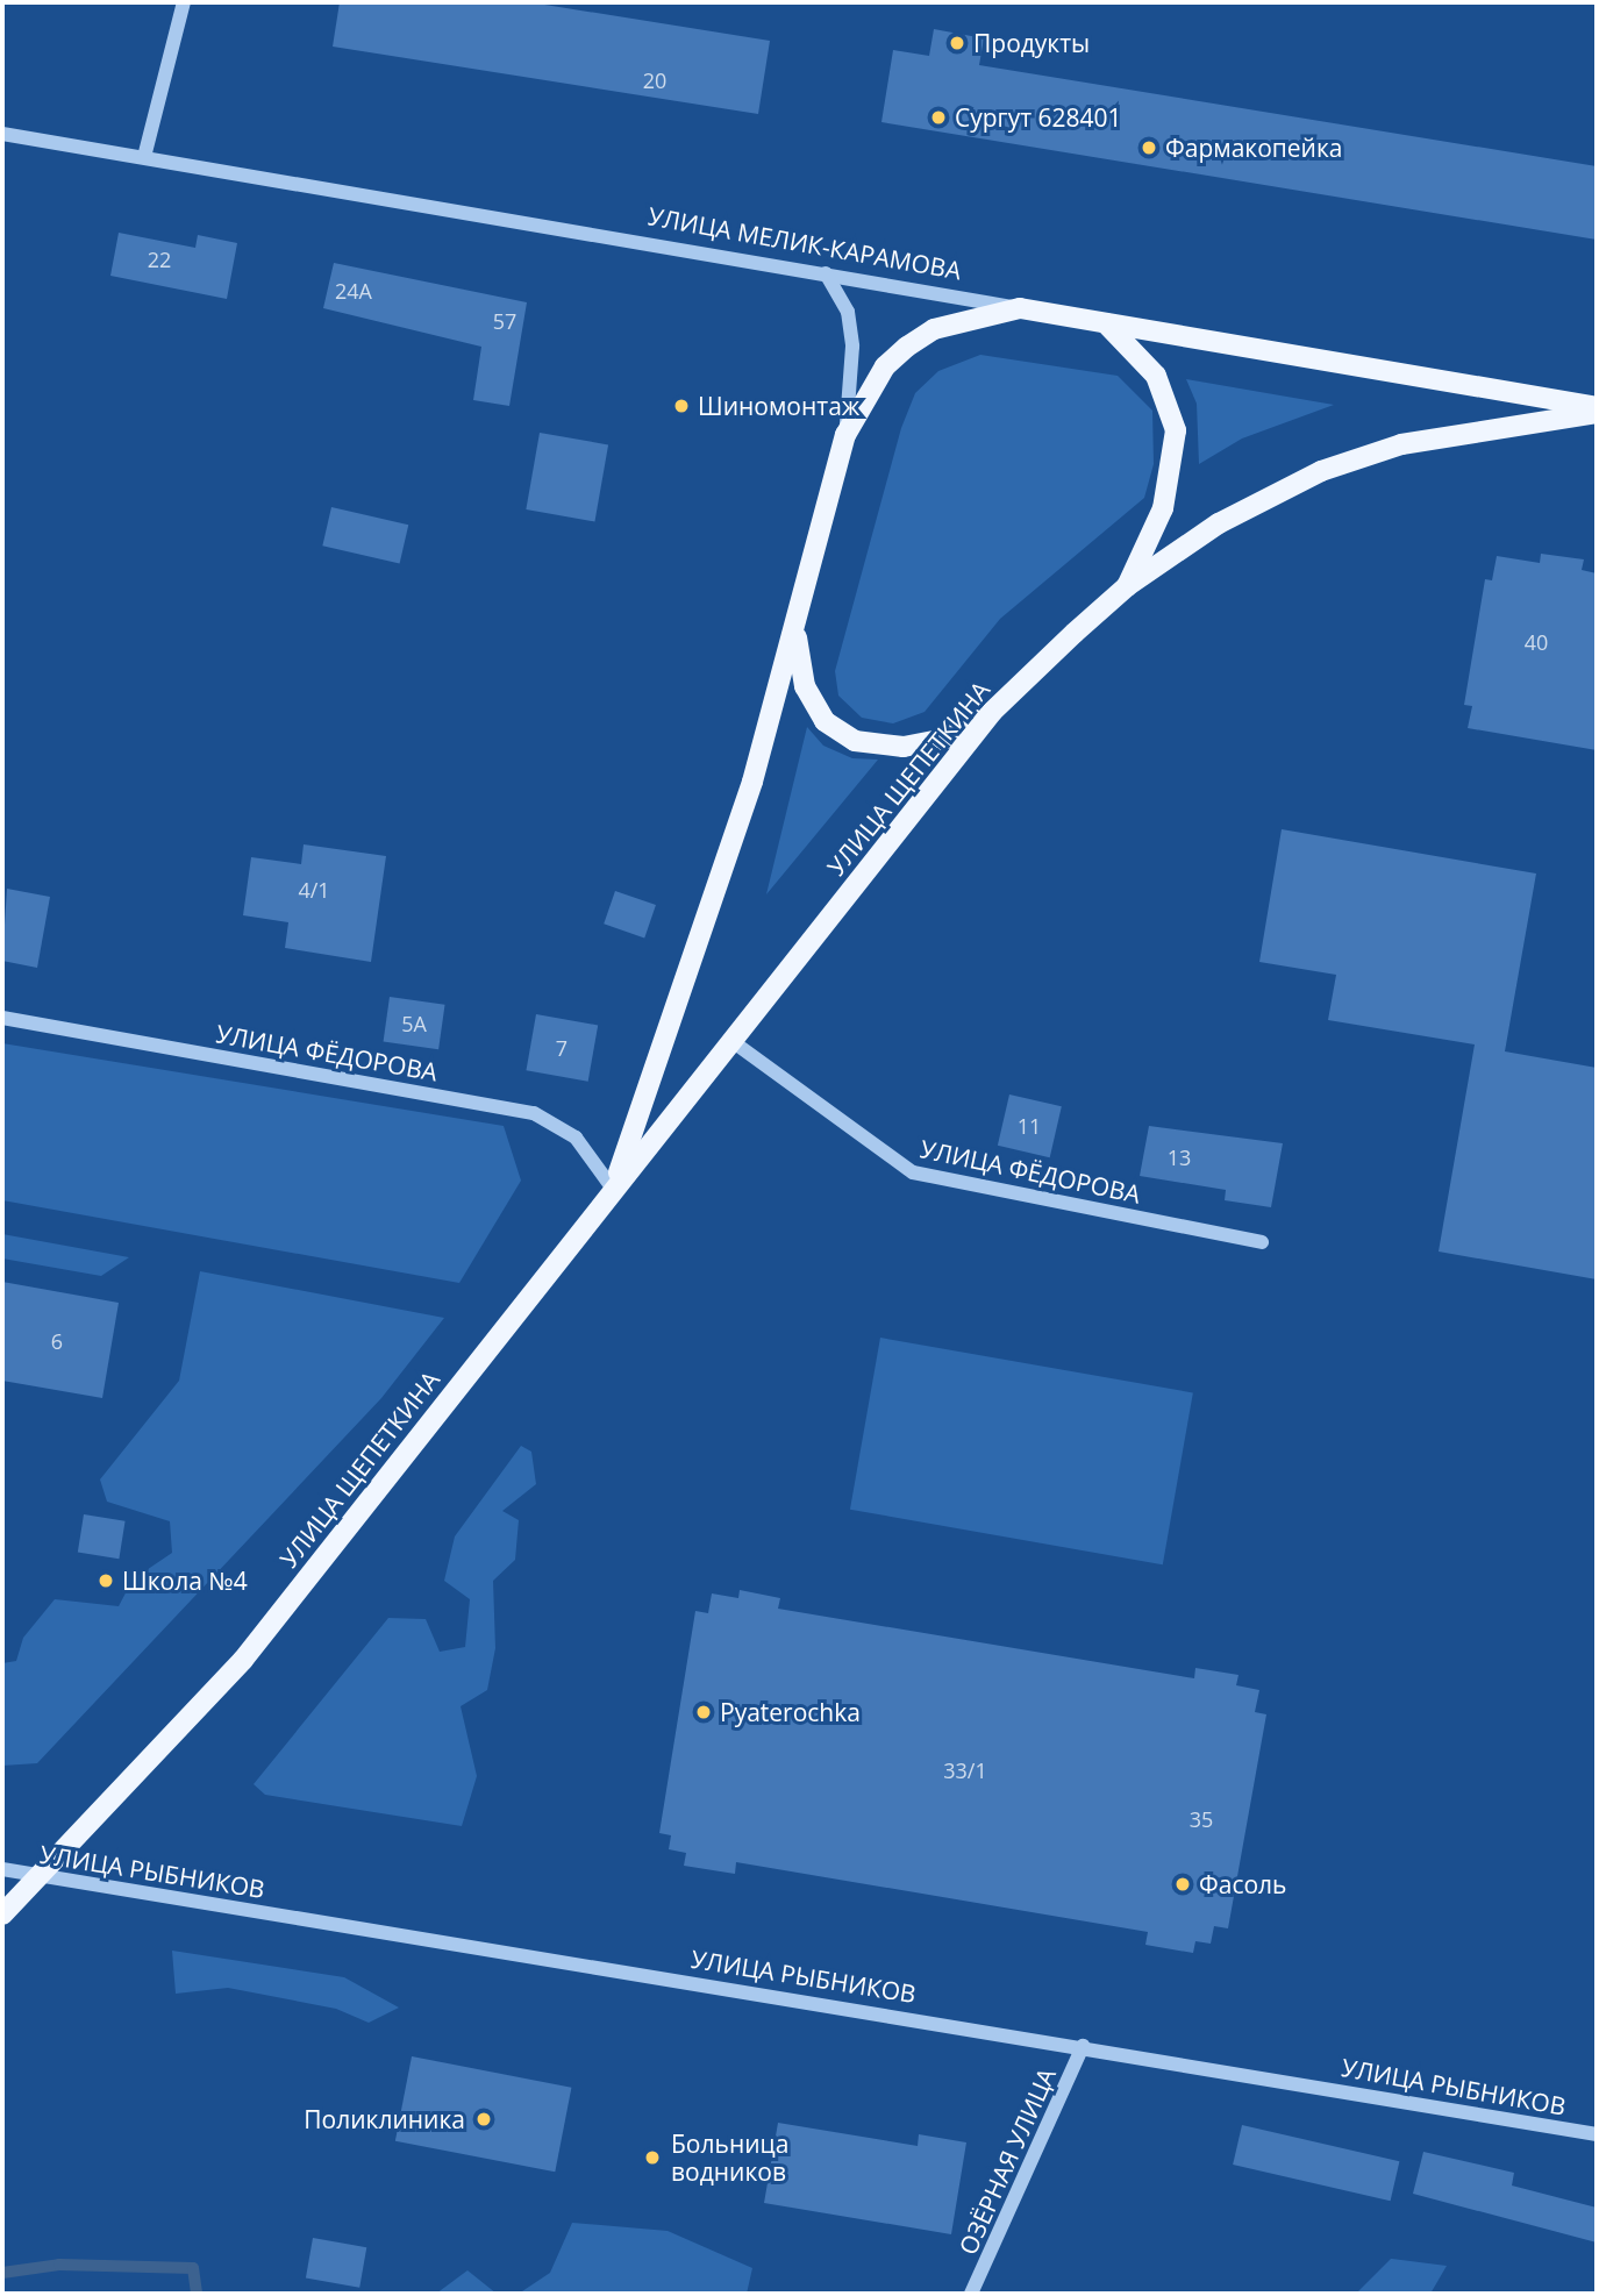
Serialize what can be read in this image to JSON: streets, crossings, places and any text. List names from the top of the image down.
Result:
{
  "streets": {
    "main road": ["УЛИЦА МЕЛИК-КАРАМОВА", "УЛИЦА ЩЕПЕТКИНА"],
    "street": ["УЛИЦА ФЁДОРОВА", "УЛИЦА РЫБНИКОВ", "ОЗЁРНАЯ УЛИЦА"]
  },
  "crossings": [
    ["УЛИЦА МЕЛИК-КАРАМОВА", "УЛИЦА ЩЕПЕТКИНА"],
    ["УЛИЦА ЩЕПЕТКИНА", "УЛИЦА ФЁДОРОВА"],
    ["УЛИЦА ЩЕПЕТКИНА", "УЛИЦА РЫБНИКОВ"],
    ["УЛИЦА РЫБНИКОВ", "ОЗЁРНАЯ УЛИЦА"]
  ],
  "places": [
    "Продукты",
    "Сургут 628401",
    "Фармакопейка",
    "Шиномонтаж",
    "Школа №4",
    "Pyaterochka",
    "Фасоль",
    "Поликлиника",
    "Больница водников"
  ],
  "house_numbers": [
    "20",
    "22",
    "24А",
    "57",
    "40",
    "4/1",
    "5А",
    "7",
    "11",
    "13",
    "6",
    "33/1",
    "35"
  ]
}
